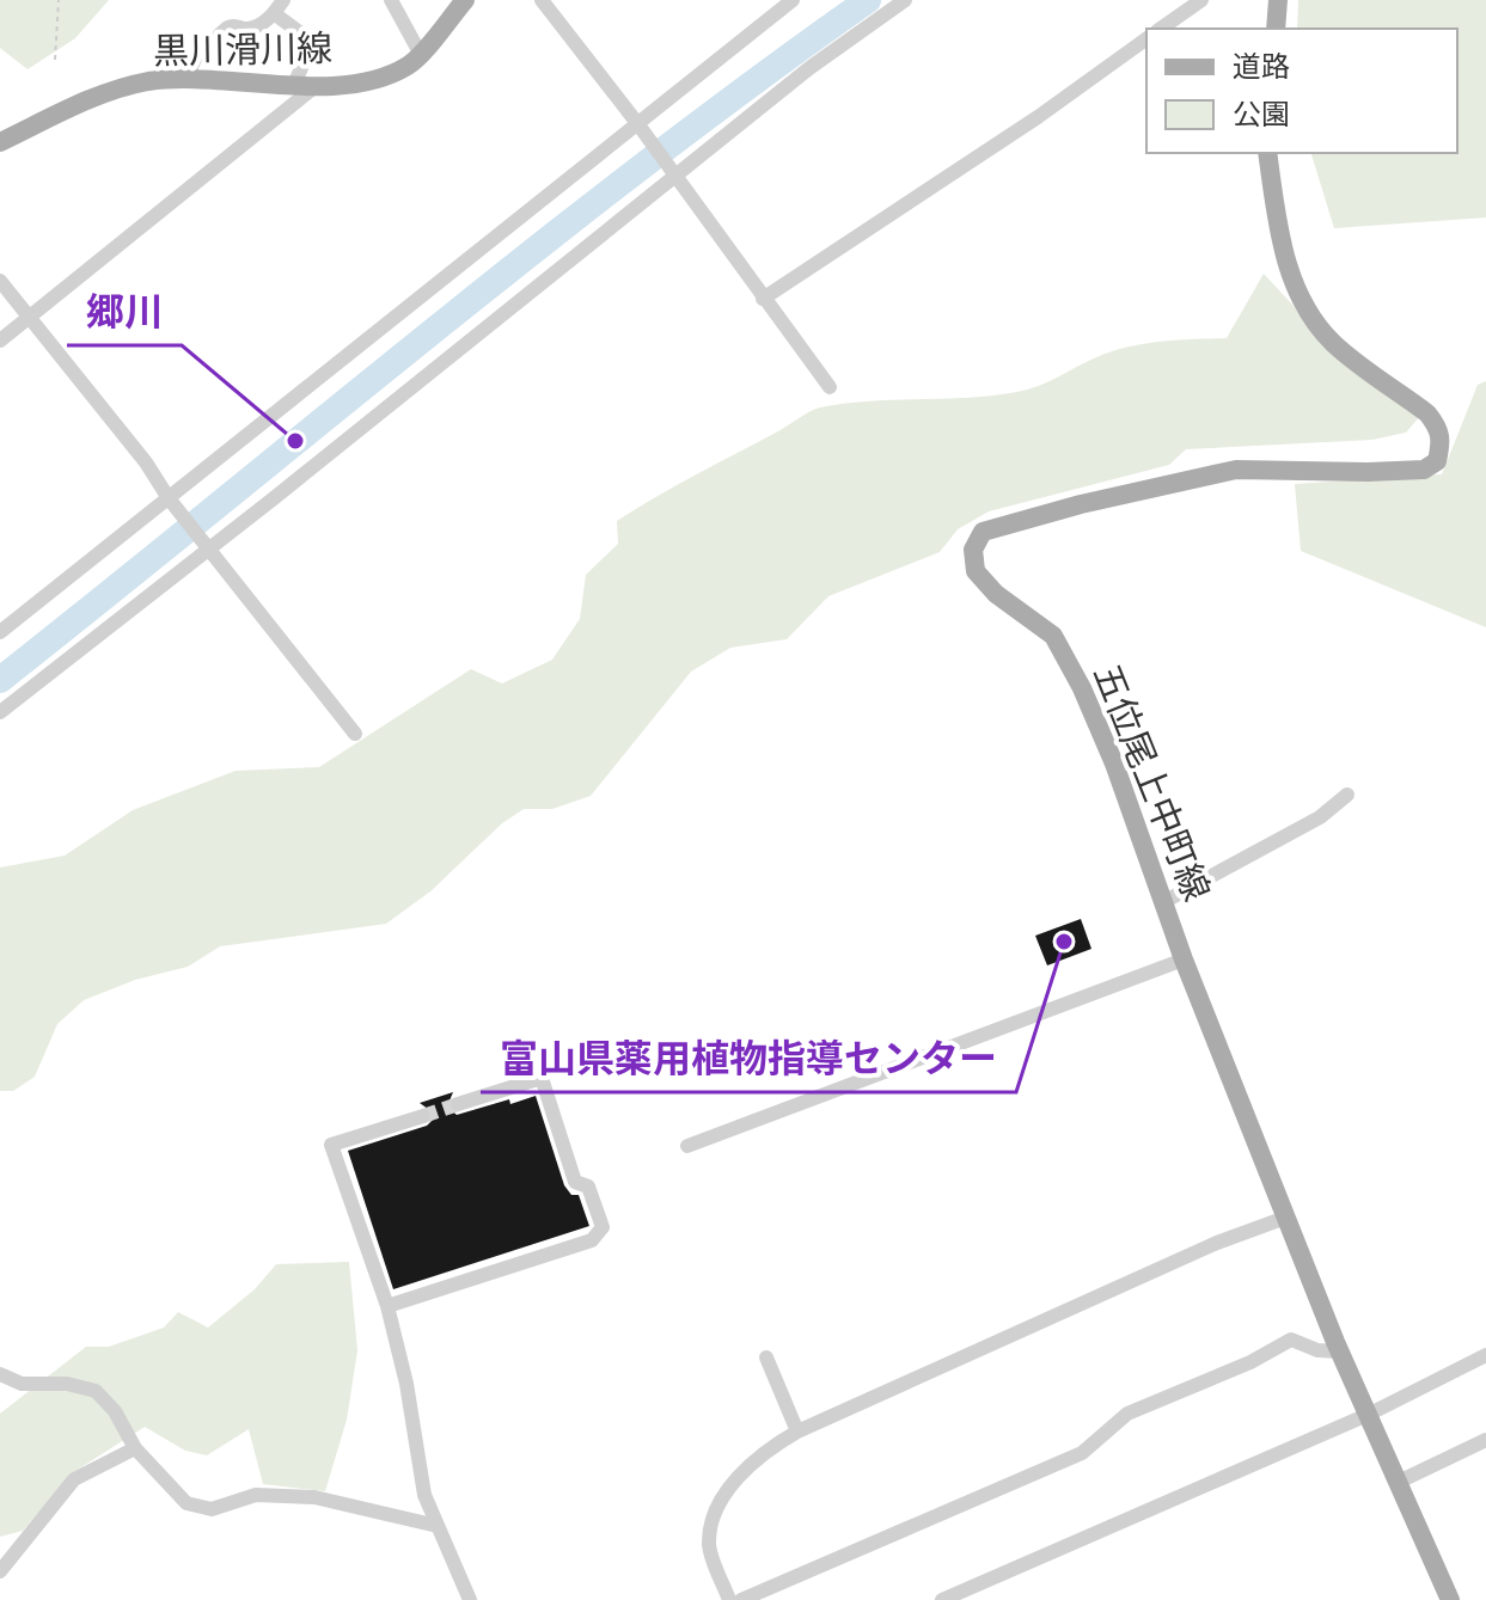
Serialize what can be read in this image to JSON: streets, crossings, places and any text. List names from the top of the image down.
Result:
{
  "streets": {
    "main road": ["黒川滑川線", "五位尾上中町線"]
  },
  "places": ["郷川", "富山県薬用植物指導センター"],
  "legend": ["道路", "公園"]
}
